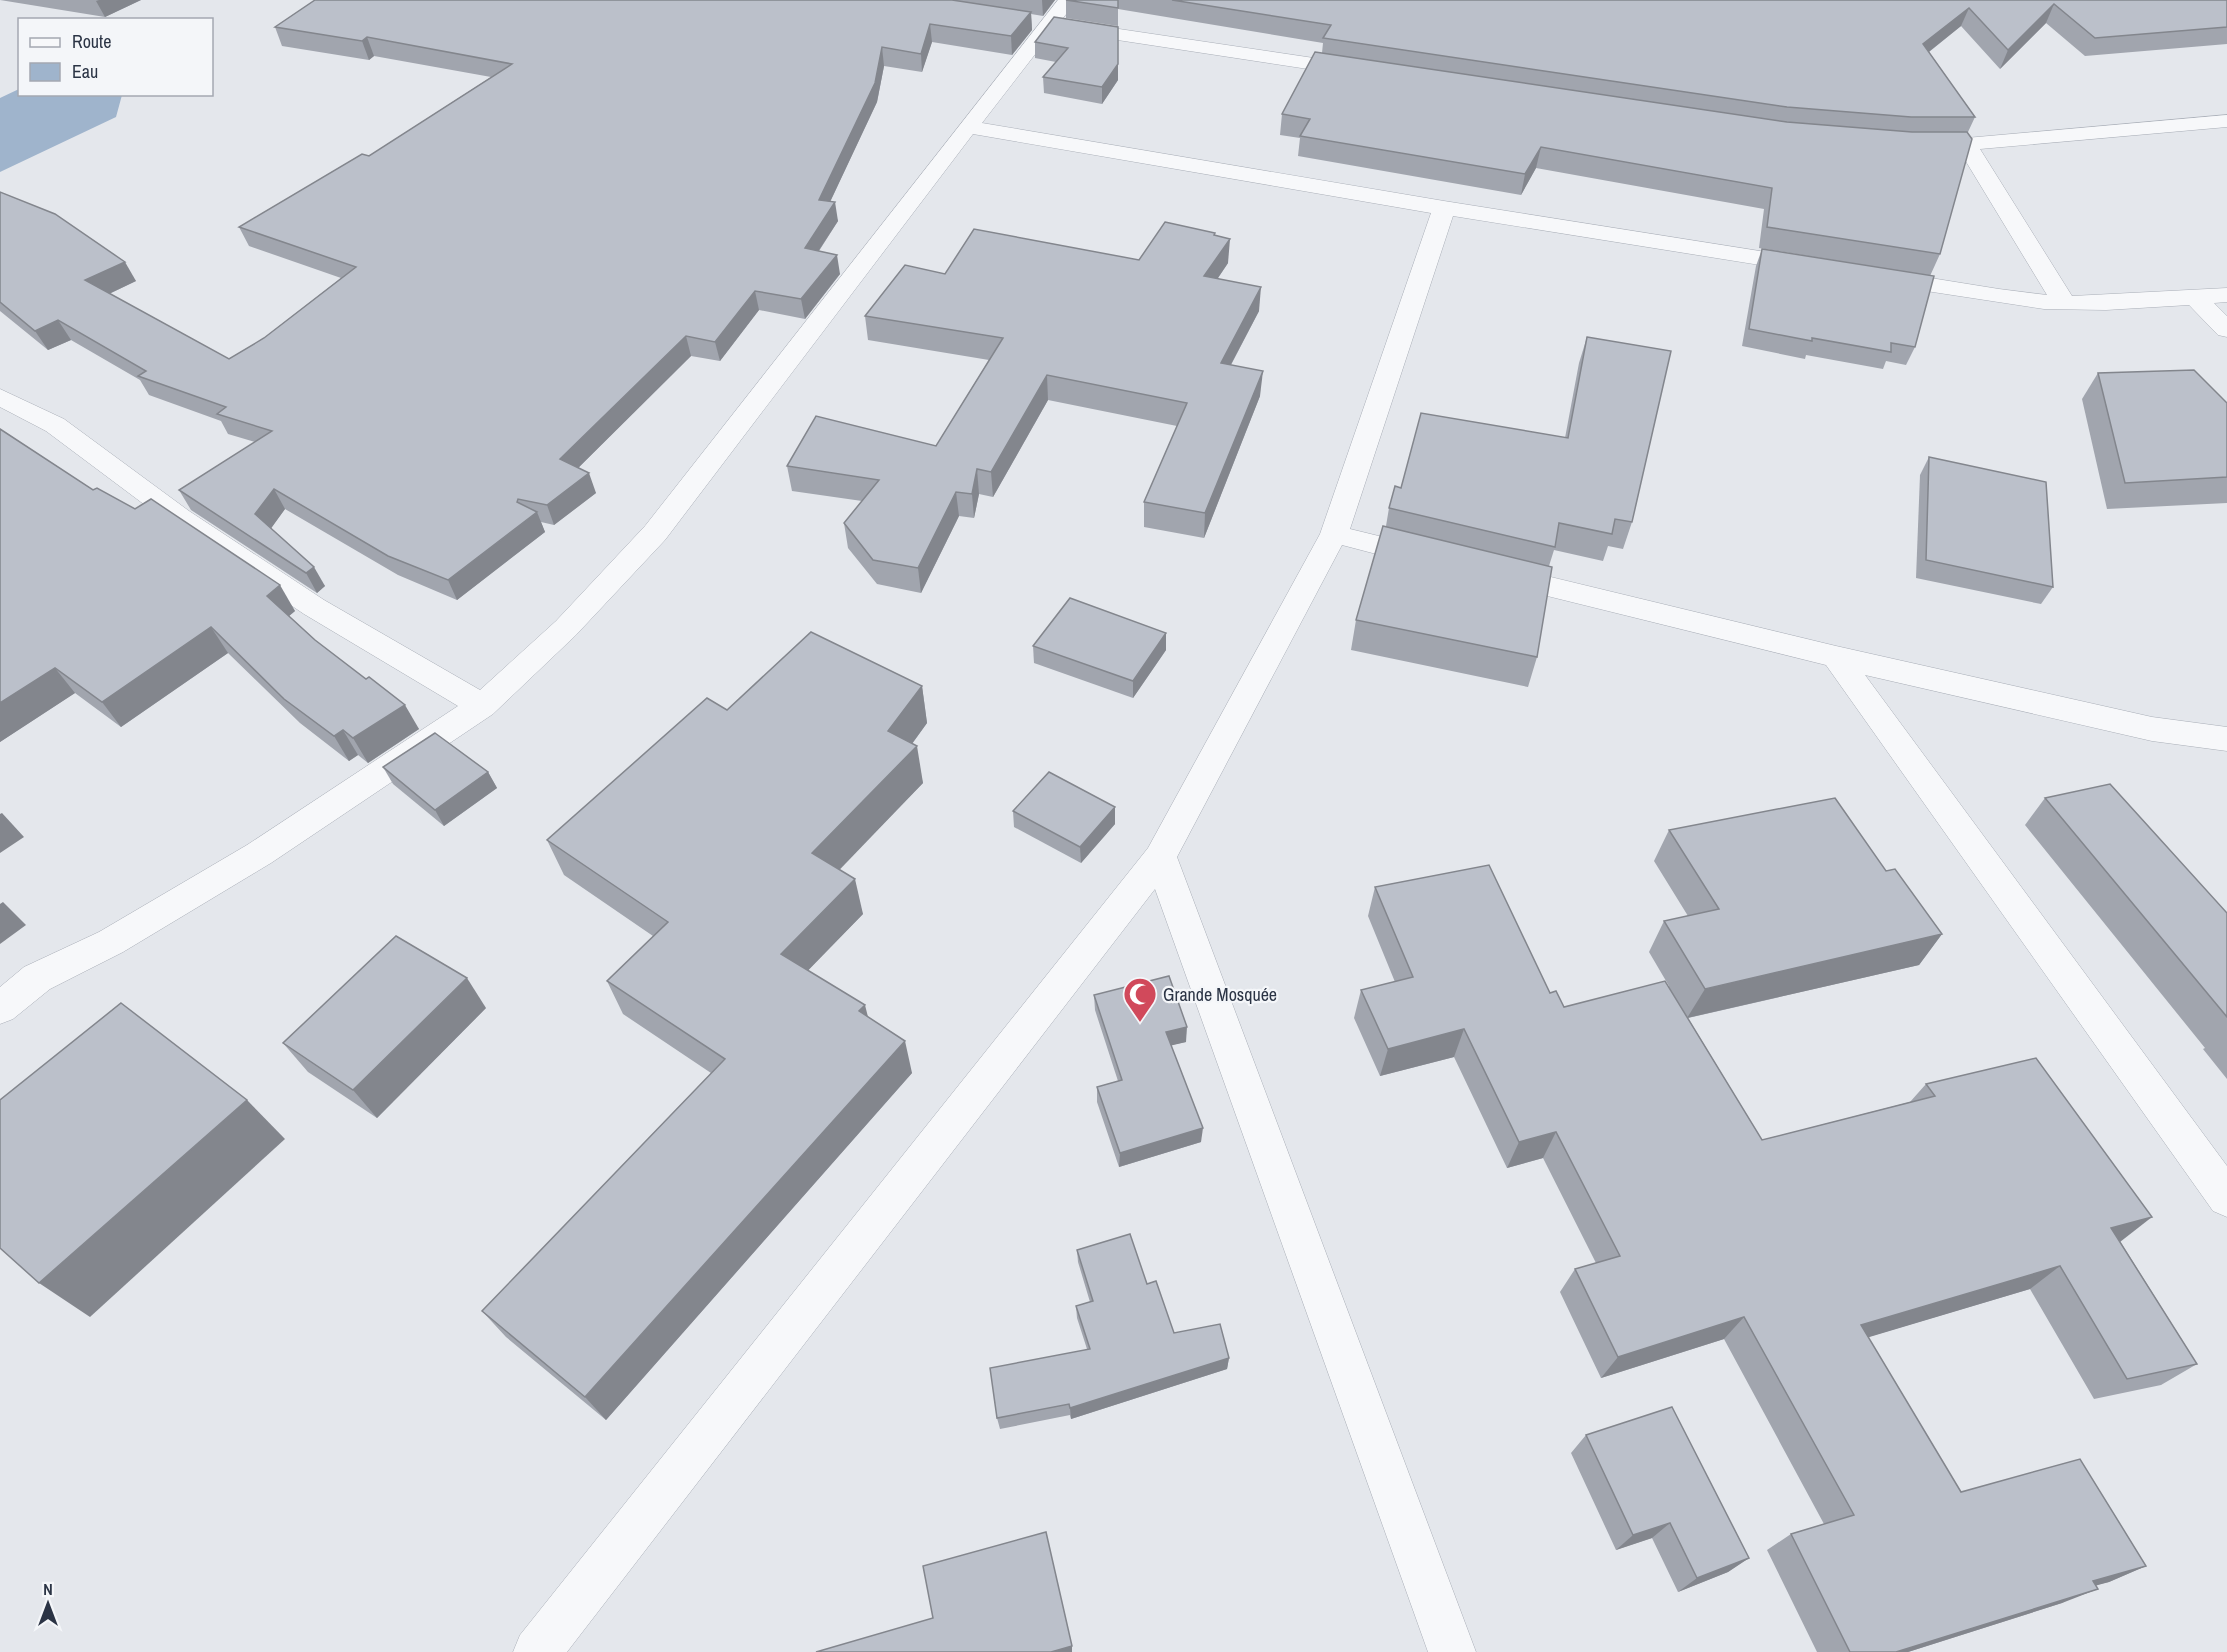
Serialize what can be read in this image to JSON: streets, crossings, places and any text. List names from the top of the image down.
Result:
{
  "places": {
    "mosque": ["Grande Mosquée"]
  },
  "legend": ["Route", "Eau"],
  "north": "top"
}
